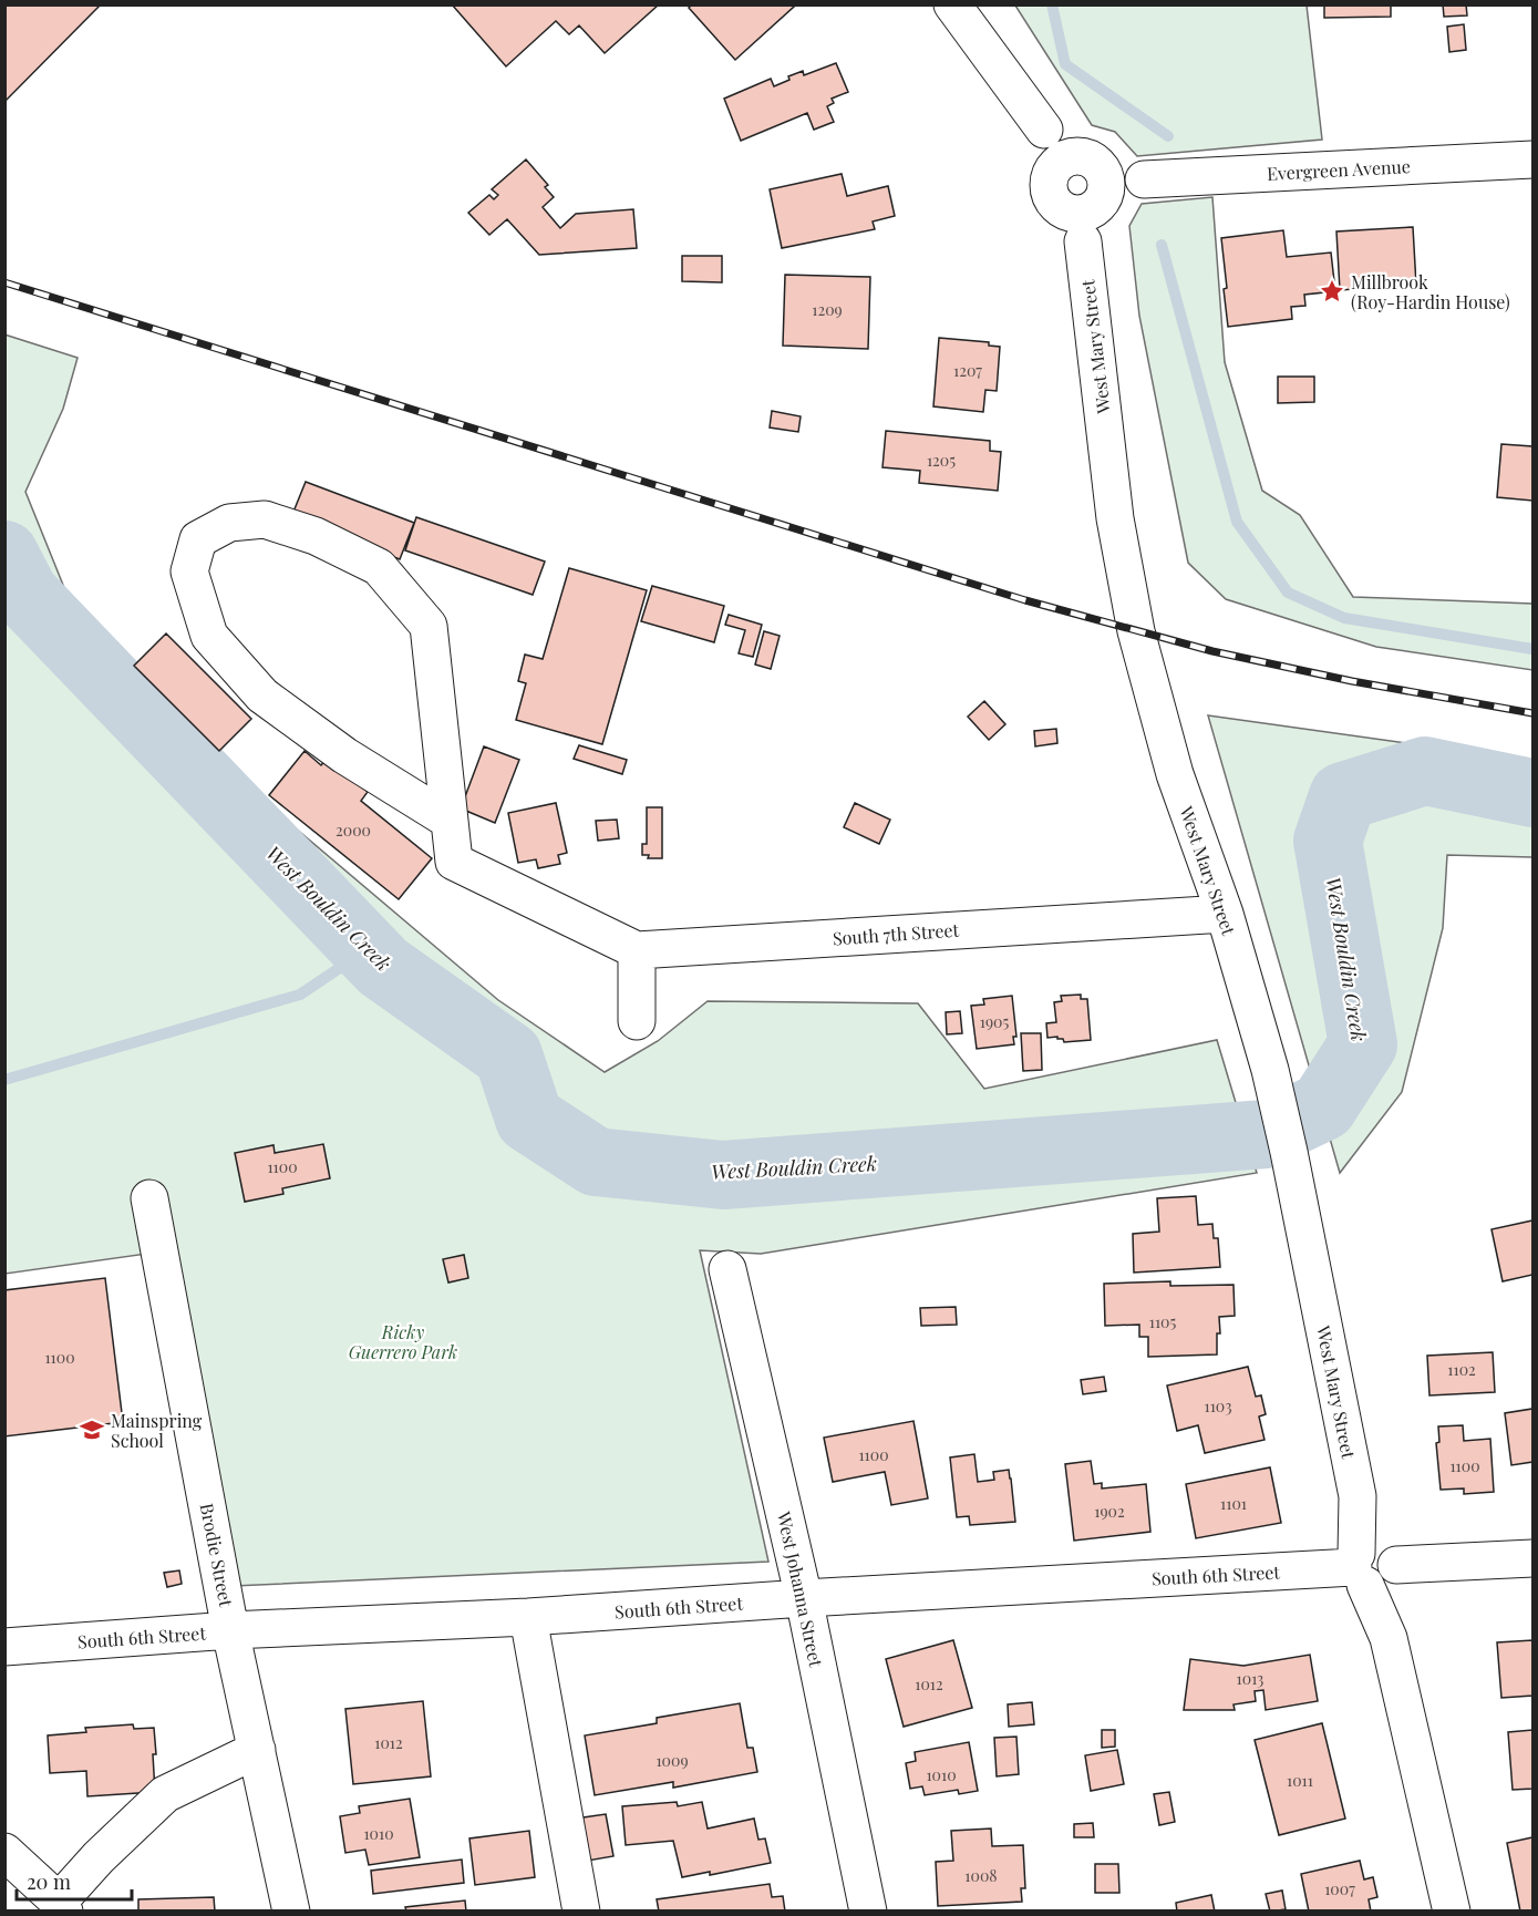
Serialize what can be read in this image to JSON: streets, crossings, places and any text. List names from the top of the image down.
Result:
{
  "streets": {
    "street": [
      "Evergreen Avenue",
      "West Mary Street",
      "South 7th Street",
      "Brodie Street",
      "South 6th Street",
      "West Johanna Street"
    ]
  },
  "crossings": [
    ["Evergreen Avenue", "West Mary Street"],
    ["West Mary Street", "South 7th Street"],
    ["West Mary Street", "South 6th Street"],
    ["Brodie Street", "South 6th Street"],
    ["South 6th Street", "West Johanna Street"]
  ],
  "water": ["West Bouldin Creek"],
  "parks": ["Ricky Guerrero Park"],
  "places": {
    "place": ["Millbrook (Roy-Hardin House)"],
    "school or university": ["Mainspring School"]
  },
  "house_numbers": [
    "1209",
    "1207",
    "1205",
    "2000",
    "1905",
    "1100",
    "1105",
    "1100",
    "1102",
    "1103",
    "1100",
    "1100",
    "1101",
    "1902",
    "1013",
    "1012",
    "1012",
    "1009",
    "1010",
    "1011",
    "1010",
    "1008",
    "1007"
  ],
  "scale_bar": "20 m"
}
